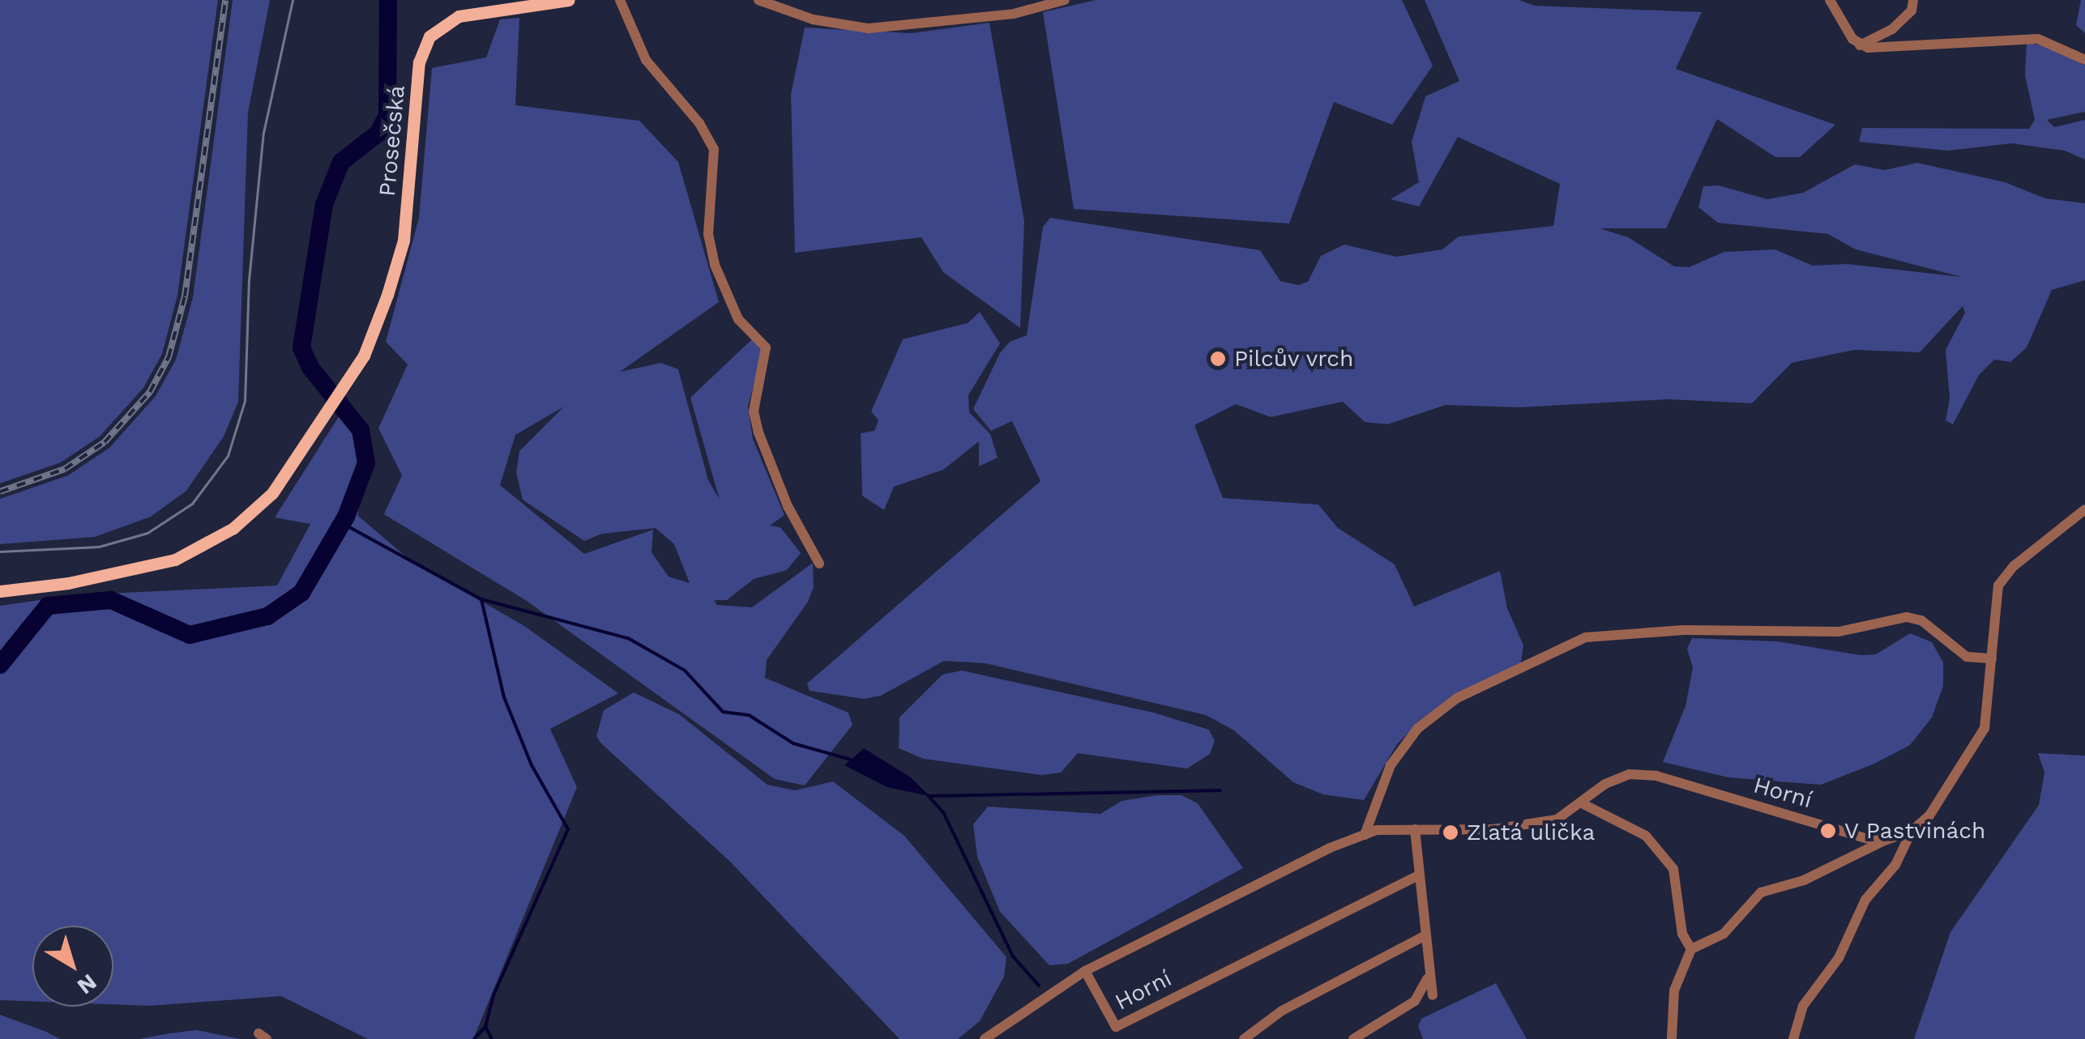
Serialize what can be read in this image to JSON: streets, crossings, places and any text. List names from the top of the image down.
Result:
{
  "streets": {
    "main road": ["Prosečská"],
    "street": ["Horní"]
  },
  "places": ["Pilcův vrch", "V Pastvinách", "Zlatá ulička"],
  "north": "bottom right"
}
